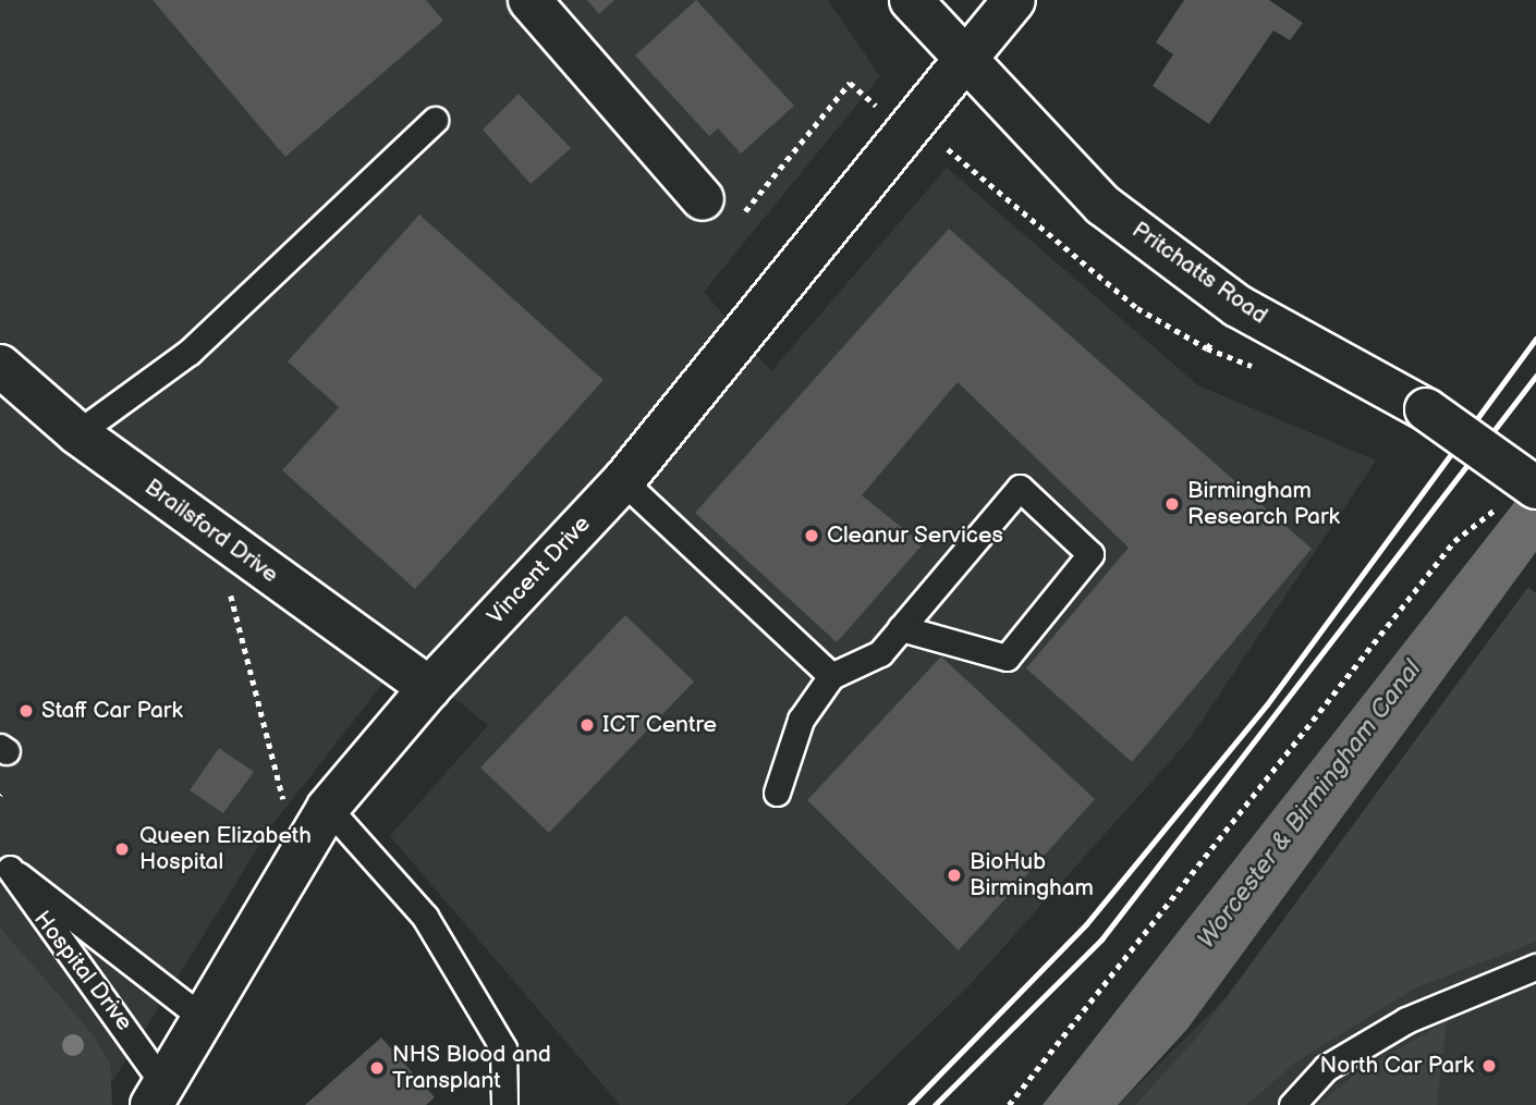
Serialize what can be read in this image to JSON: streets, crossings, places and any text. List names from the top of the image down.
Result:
{
  "streets": {
    "street": ["Pritchatts Road", "Brailsford Drive", "Vincent Drive"],
    "lane": ["Hospital Drive"]
  },
  "crossings": [
    ["Pritchatts Road", "Vincent Drive"],
    ["Brailsford Drive", "Vincent Drive"],
    ["Vincent Drive", "Hospital Drive"]
  ],
  "water": ["Worcester & Birmingham Canal"],
  "places": [
    "Birmingham Research Park",
    "Cleanur Services",
    "Staff Car Park",
    "ICT Centre",
    "Queen Elizabeth Hospital",
    "BioHub Birmingham",
    "North Car Park",
    "NHS Blood and Transplant"
  ]
}
